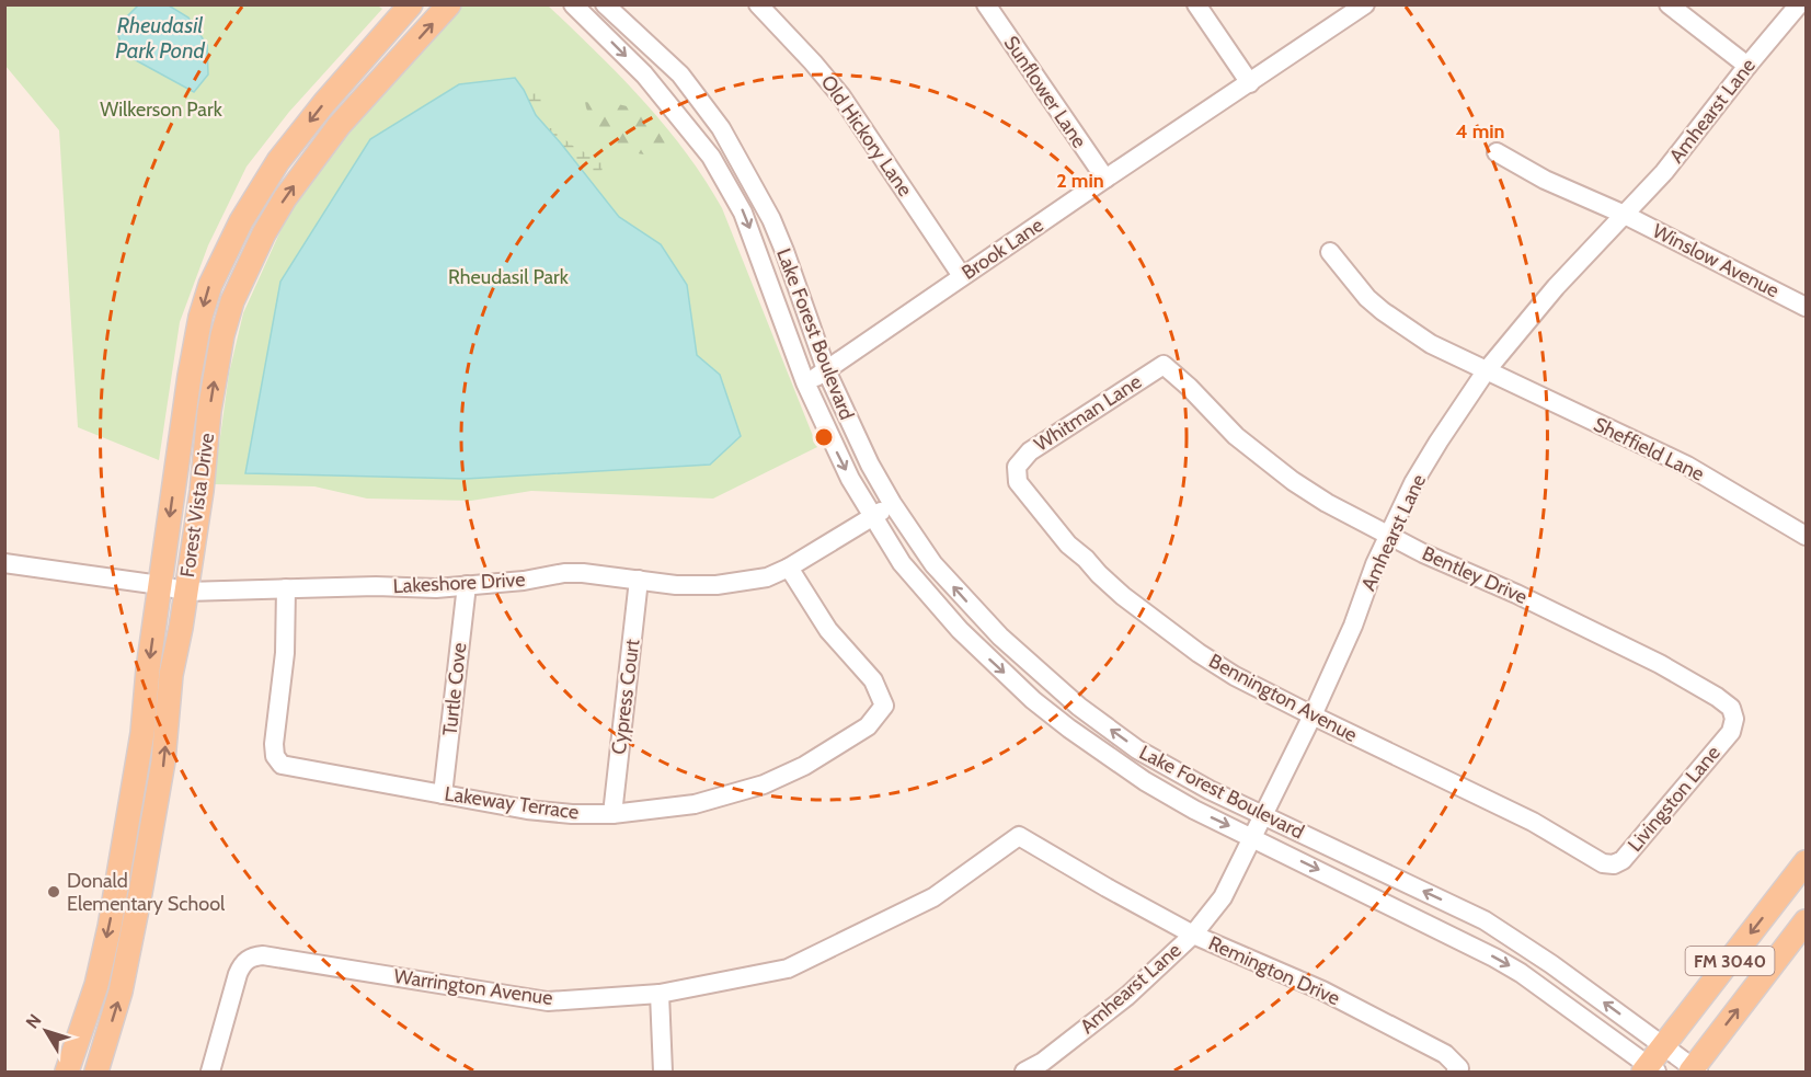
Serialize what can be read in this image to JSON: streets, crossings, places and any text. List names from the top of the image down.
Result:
{
  "streets": {
    "main road": ["Forest Vista Drive", "FM 3040"],
    "street": [
      "Sunflower Lane",
      "Amhearst Lane",
      "Old Hickory Lane",
      "Brook Lane",
      "Winslow Avenue",
      "Lake Forest Boulevard",
      "Whitman Lane",
      "Sheffield Lane",
      "Bentley Drive",
      "Lakeshore Drive",
      "Turtle Cove",
      "Cypress Court",
      "Bennington Avenue",
      "Livingston Lane",
      "Lakeway Terrace",
      "Remington Drive",
      "Warrington Avenue"
    ]
  },
  "crossings": [
    ["Sunflower Lane", "Brook Lane"],
    ["Amhearst Lane", "Winslow Avenue"],
    ["Amhearst Lane", "Lake Forest Boulevard"],
    ["Amhearst Lane", "Sheffield Lane"],
    ["Amhearst Lane", "Bentley Drive"],
    ["Amhearst Lane", "Bennington Avenue"],
    ["Amhearst Lane", "Remington Drive"],
    ["Old Hickory Lane", "Brook Lane"],
    ["Brook Lane", "Lake Forest Boulevard"],
    ["Lake Forest Boulevard", "Lakeshore Drive"],
    ["Lake Forest Boulevard", "FM 3040"],
    ["Whitman Lane", "Bentley Drive"],
    ["Whitman Lane", "Bennington Avenue"],
    ["Forest Vista Drive", "Lakeshore Drive"],
    ["Bentley Drive", "Livingston Lane"],
    ["Lakeshore Drive", "Turtle Cove"],
    ["Lakeshore Drive", "Cypress Court"],
    ["Lakeshore Drive", "Lakeway Terrace"],
    ["Turtle Cove", "Lakeway Terrace"],
    ["Cypress Court", "Lakeway Terrace"],
    ["Bennington Avenue", "Livingston Lane"],
    ["Remington Drive", "Warrington Avenue"]
  ],
  "water": ["Rheudasil Park Pond"],
  "parks": ["Wilkerson Park", "Rheudasil Park"],
  "places": ["Donald Elementary School"],
  "north": "top left",
  "rings": ["4 min", "2 min"]
}
